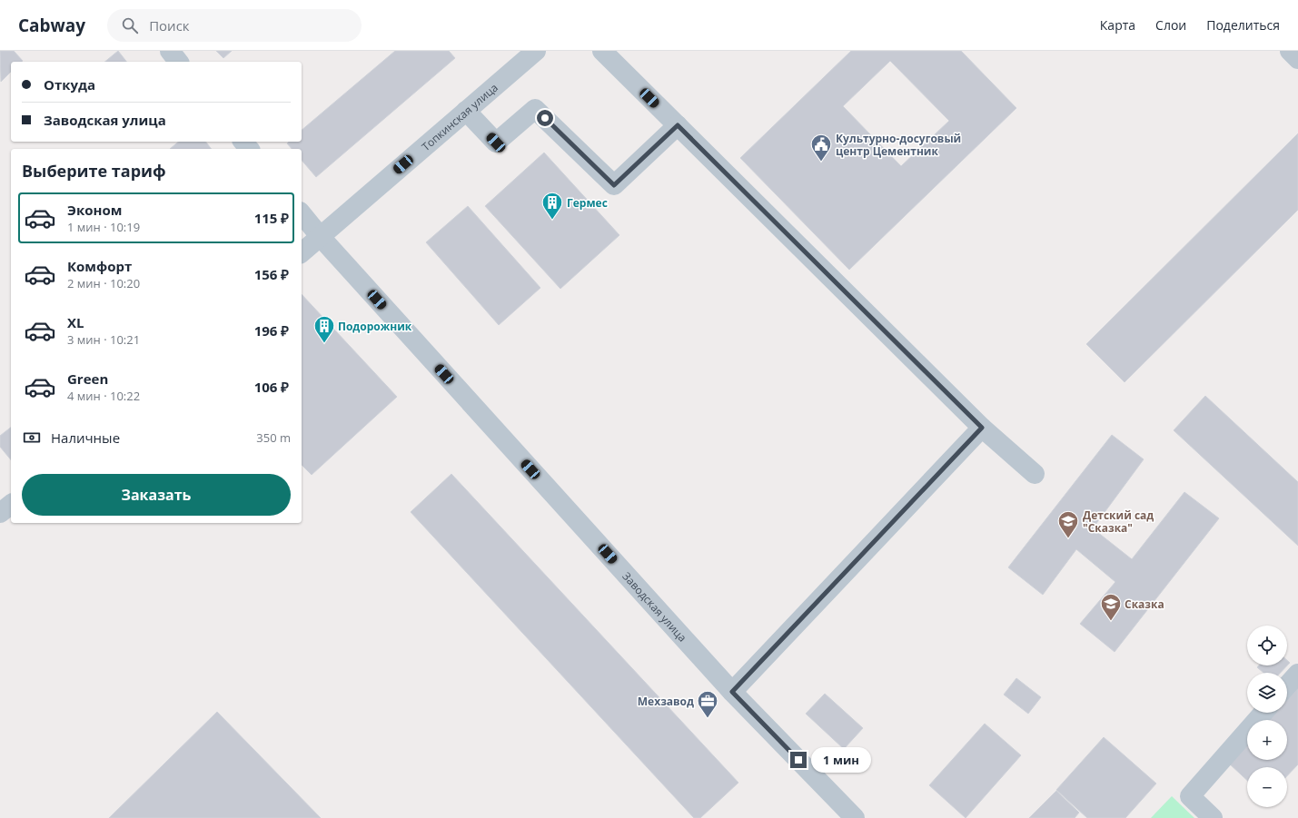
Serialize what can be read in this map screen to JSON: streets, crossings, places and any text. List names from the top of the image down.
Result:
{
  "streets": {
    "street": ["Топкинская улица", "Заводская улица"]
  },
  "crossings": [
    ["Топкинская улица", "Заводская улица"]
  ],
  "places": {
    "public building": ["Культурно-досуговый центр Цементник"],
    "building": ["Гермес", "Подорожник"],
    "school or university": ["Детский сад \"Сказка\"", "Сказка"],
    "office": ["Мехзавод"]
  },
  "page": {
    "header": "Cabway",
    "search": "Поиск",
    "nav": ["Карта", "Слои", "Поделиться"],
    "banner": ["Откуда", "Заводская улица"],
    "heading": "Выберите тариф",
    "list": [
      {
        "name": "Эконом",
        "note": "1 мин · 10:19",
        "value": "115 ₽"
      },
      {
        "name": "Комфорт",
        "note": "2 мин · 10:20",
        "value": "156 ₽"
      },
      {
        "name": "XL",
        "note": "3 мин · 10:21",
        "value": "196 ₽"
      },
      {
        "name": "Green",
        "note": "4 мин · 10:22",
        "value": "106 ₽"
      }
    ],
    "pay": ["Наличные", "350 m"],
    "buttons": "Заказать",
    "map_buttons": ["+", "−"],
    "bubble": "1 мин"
  }
}
